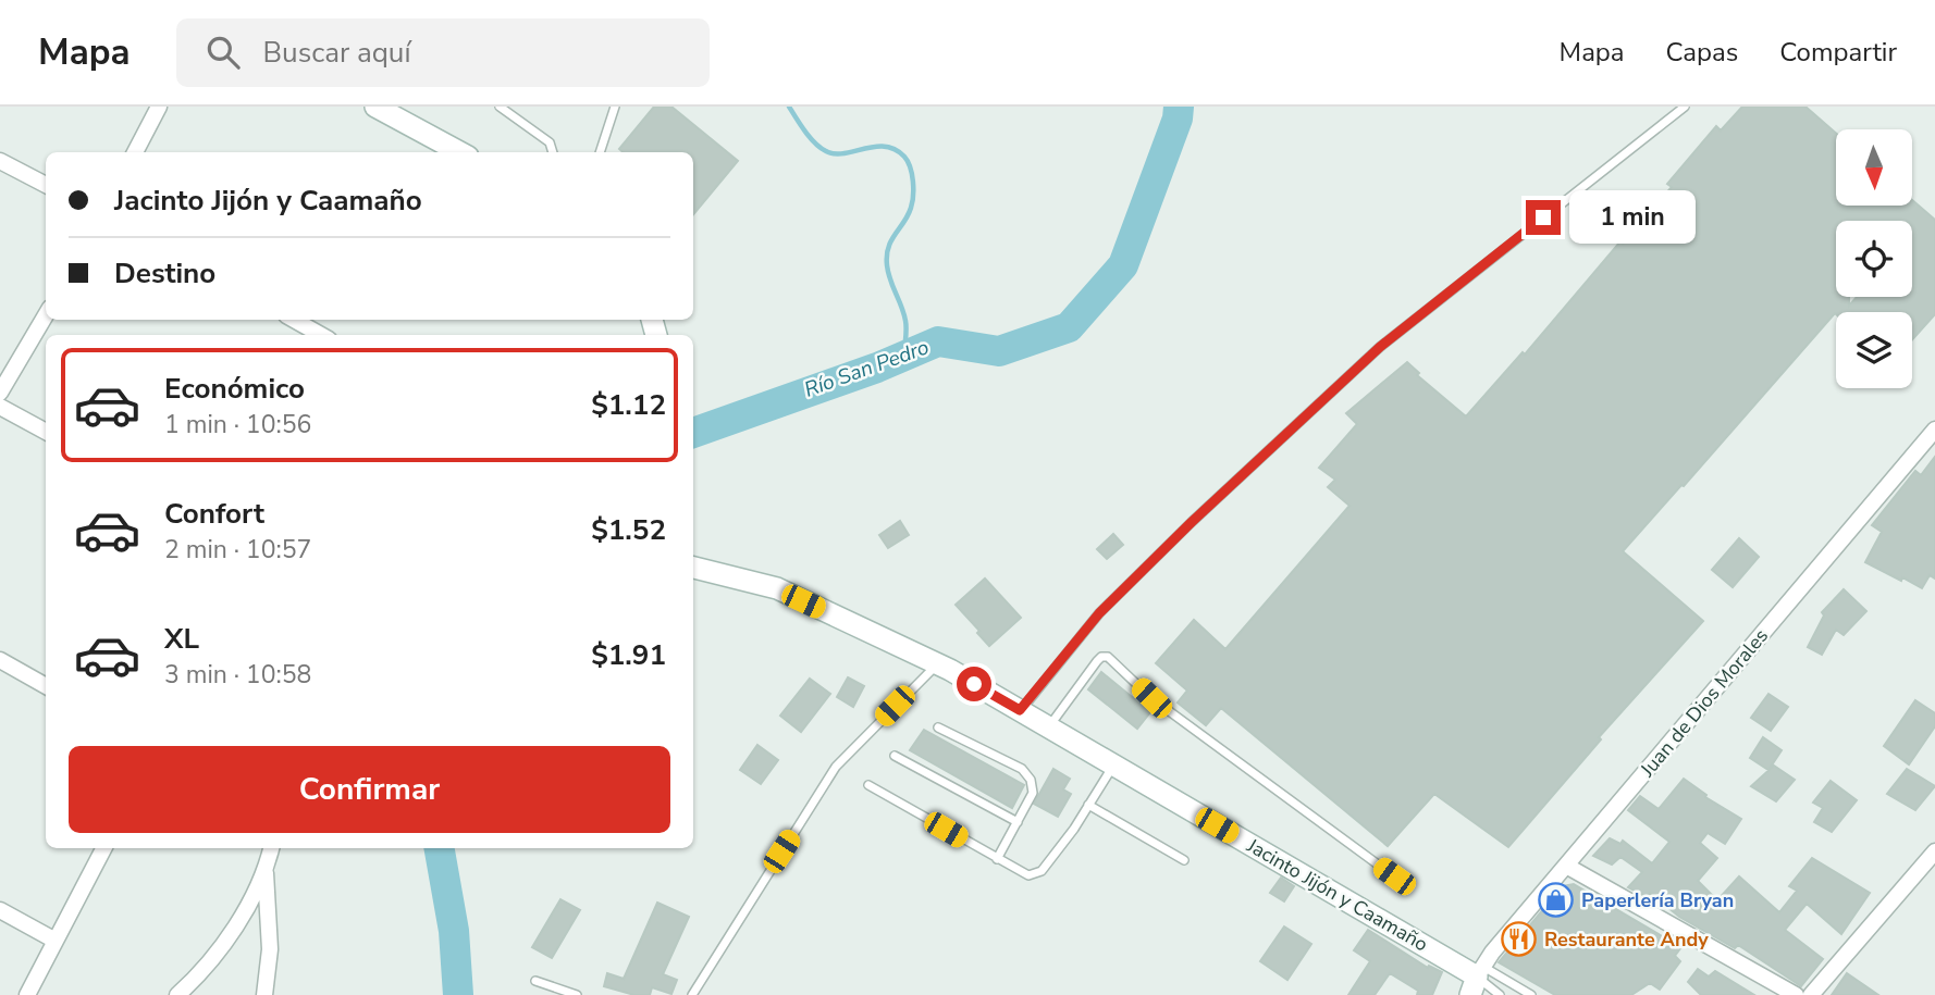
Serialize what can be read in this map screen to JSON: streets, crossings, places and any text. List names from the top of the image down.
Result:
{
  "streets": {
    "street": ["Juan de Dios Morales", "Jacinto Jijón y Caamaño"]
  },
  "crossings": [
    ["Juan de Dios Morales", "Jacinto Jijón y Caamaño"]
  ],
  "water": ["Río San Pedro"],
  "places": {
    "shop": ["Paperlería Bryan"],
    "restaurant": ["Restaurante Andy"]
  },
  "north": "bottom",
  "page": {
    "header": "Mapa",
    "search": "Buscar aquí",
    "nav": ["Mapa", "Capas", "Compartir"],
    "banner": ["Jacinto Jijón y Caamaño", "Destino"],
    "bubble": "1 min",
    "list": [
      {
        "name": "Económico",
        "note": "1 min · 10:56",
        "value": "$1.12"
      },
      {
        "name": "Confort",
        "note": "2 min · 10:57",
        "value": "$1.52"
      },
      {
        "name": "XL",
        "note": "3 min · 10:58",
        "value": "$1.91"
      }
    ],
    "buttons": "Confirmar"
  }
}
